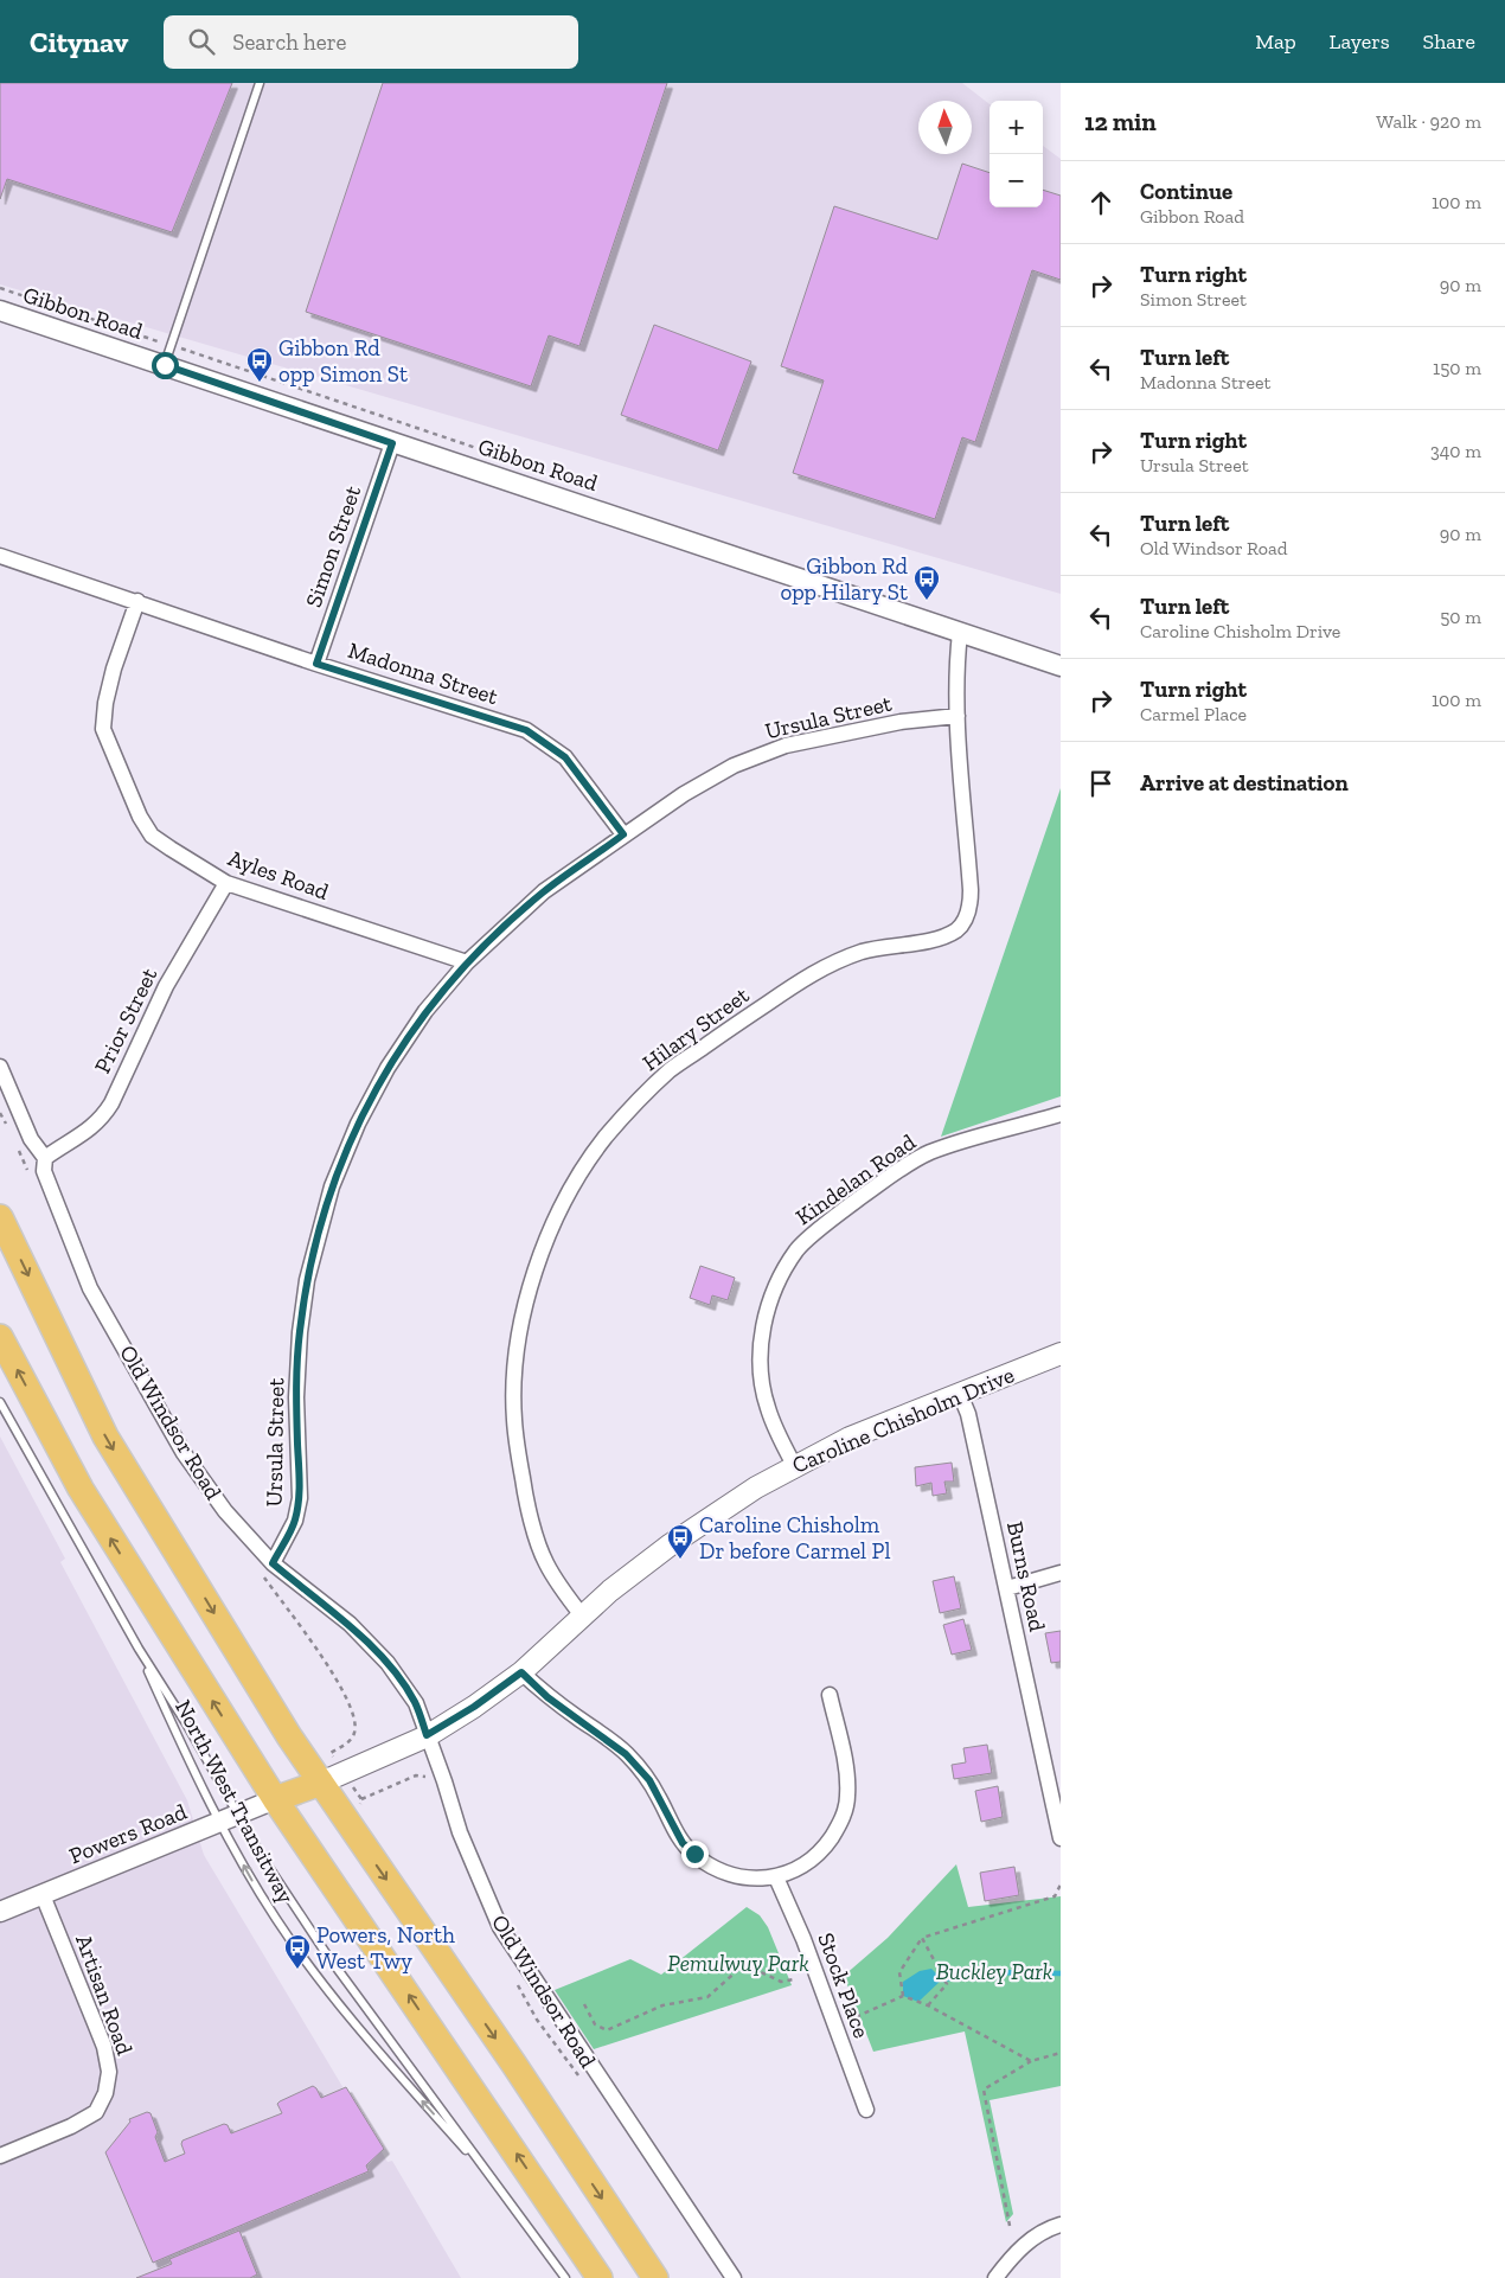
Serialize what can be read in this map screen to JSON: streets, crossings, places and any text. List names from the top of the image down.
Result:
{
  "streets": {
    "highway": ["Caroline Chisholm Drive"],
    "street": [
      "Gibbon Road",
      "Simon Street",
      "Madonna Street",
      "Ursula Street",
      "Ayles Road",
      "Prior Street",
      "Hilary Street",
      "Kindelan Road",
      "Old Windsor Road",
      "Burns Road",
      "Powers Road",
      "Stock Place",
      "Artisan Road"
    ],
    "lane": ["North West Transitway"]
  },
  "crossings": [
    ["Gibbon Road", "Simon Street"],
    ["Gibbon Road", "Hilary Street"],
    ["Simon Street", "Madonna Street"],
    ["Madonna Street", "Ursula Street"],
    ["Madonna Street", "Ayles Road"],
    ["Ursula Street", "Ayles Road"],
    ["Ursula Street", "Hilary Street"],
    ["Ursula Street", "Old Windsor Road"],
    ["Ayles Road", "Prior Street"],
    ["Prior Street", "Old Windsor Road"],
    ["Hilary Street", "Caroline Chisholm Drive"],
    ["Kindelan Road", "Caroline Chisholm Drive"],
    ["Caroline Chisholm Drive", "Old Windsor Road"],
    ["Caroline Chisholm Drive", "Burns Road"],
    ["Caroline Chisholm Drive", "Powers Road"],
    ["North West Transitway", "Powers Road"],
    ["Powers Road", "Artisan Road"]
  ],
  "parks": ["Pemulwuy Park", "Buckley Park"],
  "places": {
    "bus stop": [
      "Gibbon Rd opp Simon St",
      "Gibbon Rd opp Hilary St",
      "Caroline Chisholm Dr before Carmel Pl",
      "Powers, North West Twy"
    ]
  },
  "north": "top",
  "page": {
    "header": "Citynav",
    "search": "Search here",
    "nav": ["Map", "Layers", "Share"],
    "heading": ["12 min", "Walk · 920 m"],
    "map_buttons": ["+", "−"],
    "list": [
      ["Continue", "Gibbon Road", "100 m"],
      ["Turn right", "Simon Street", "90 m"],
      ["Turn left", "Madonna Street", "150 m"],
      ["Turn right", "Ursula Street", "340 m"],
      ["Turn left", "Old Windsor Road", "90 m"],
      ["Turn left", "Caroline Chisholm Drive", "50 m"],
      ["Turn right", "Carmel Place", "100 m"],
      "Arrive at destination"
    ]
  }
}
